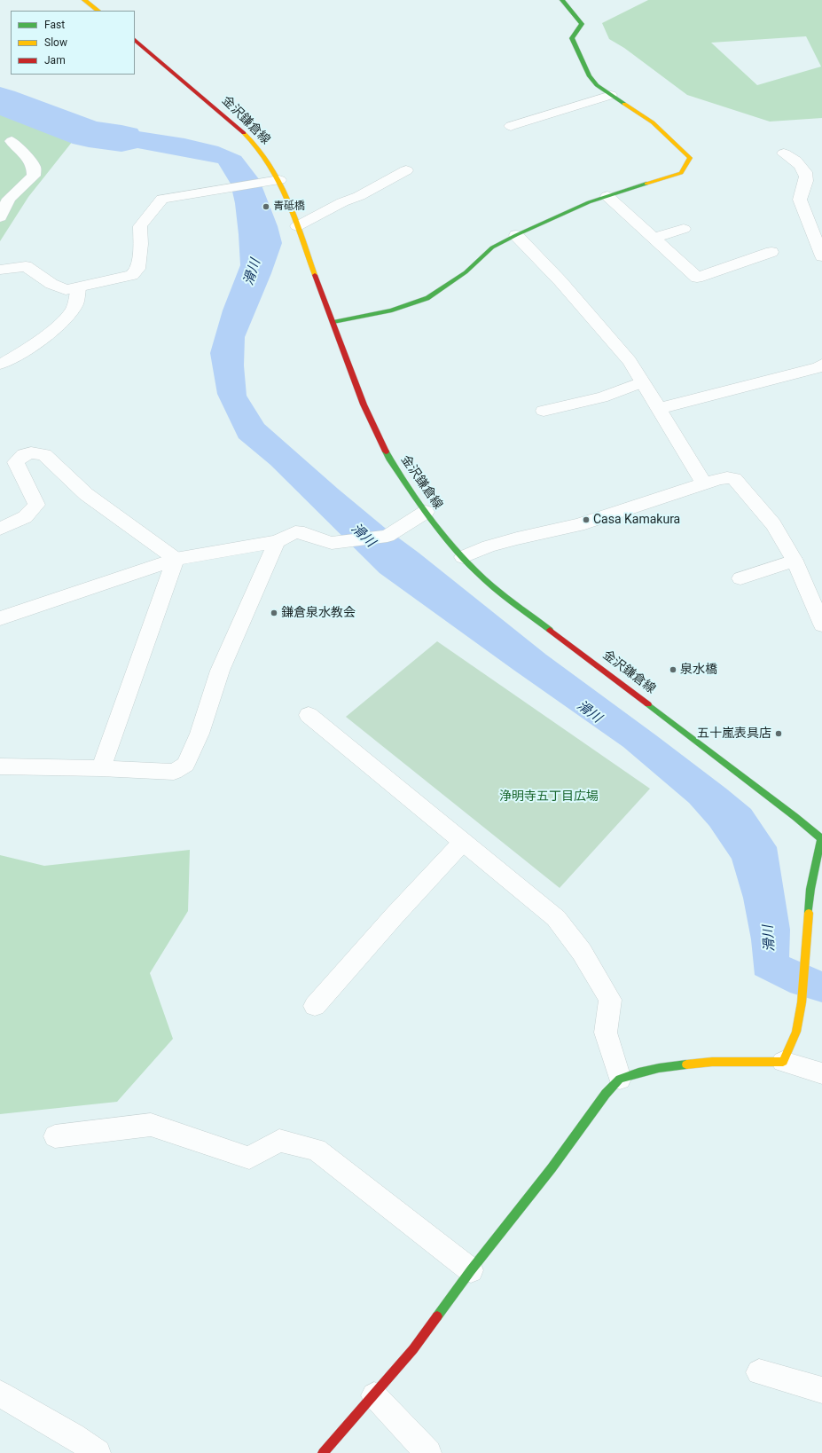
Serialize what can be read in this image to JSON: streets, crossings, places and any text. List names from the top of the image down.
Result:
{
  "streets": {
    "street": ["金沢鎌倉線"]
  },
  "water": ["滑川"],
  "parks": ["浄明寺五丁目広場"],
  "places": [
    "青砥橋",
    "Casa Kamakura",
    "鎌倉泉水教会",
    "泉水橋",
    "五十嵐表具店"
  ],
  "legend": ["Fast", "Slow", "Jam"]
}
